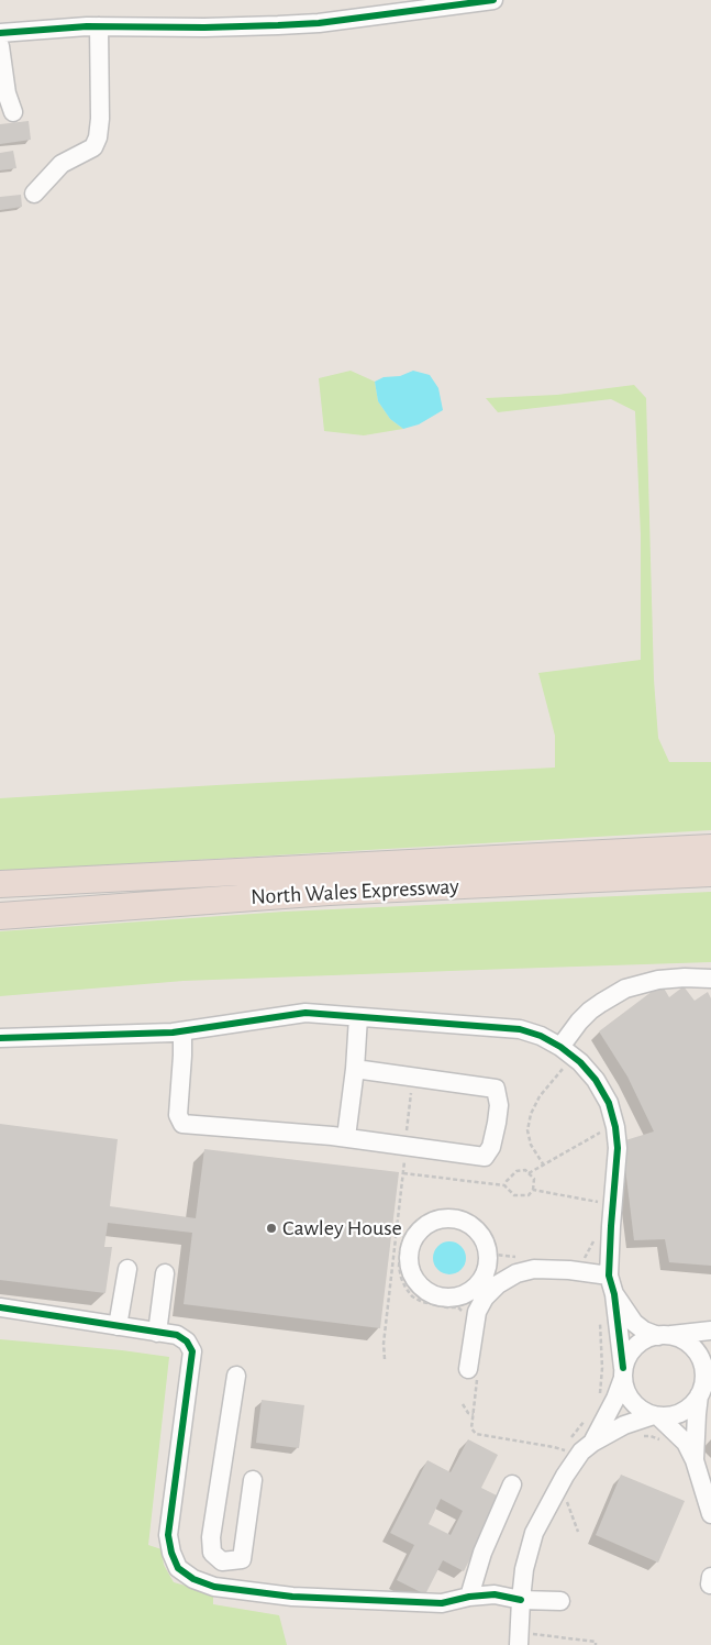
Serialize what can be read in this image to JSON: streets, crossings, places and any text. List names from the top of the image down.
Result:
{
  "streets": {
    "highway": ["North Wales Expressway"]
  },
  "places": ["Cawley House"]
}
